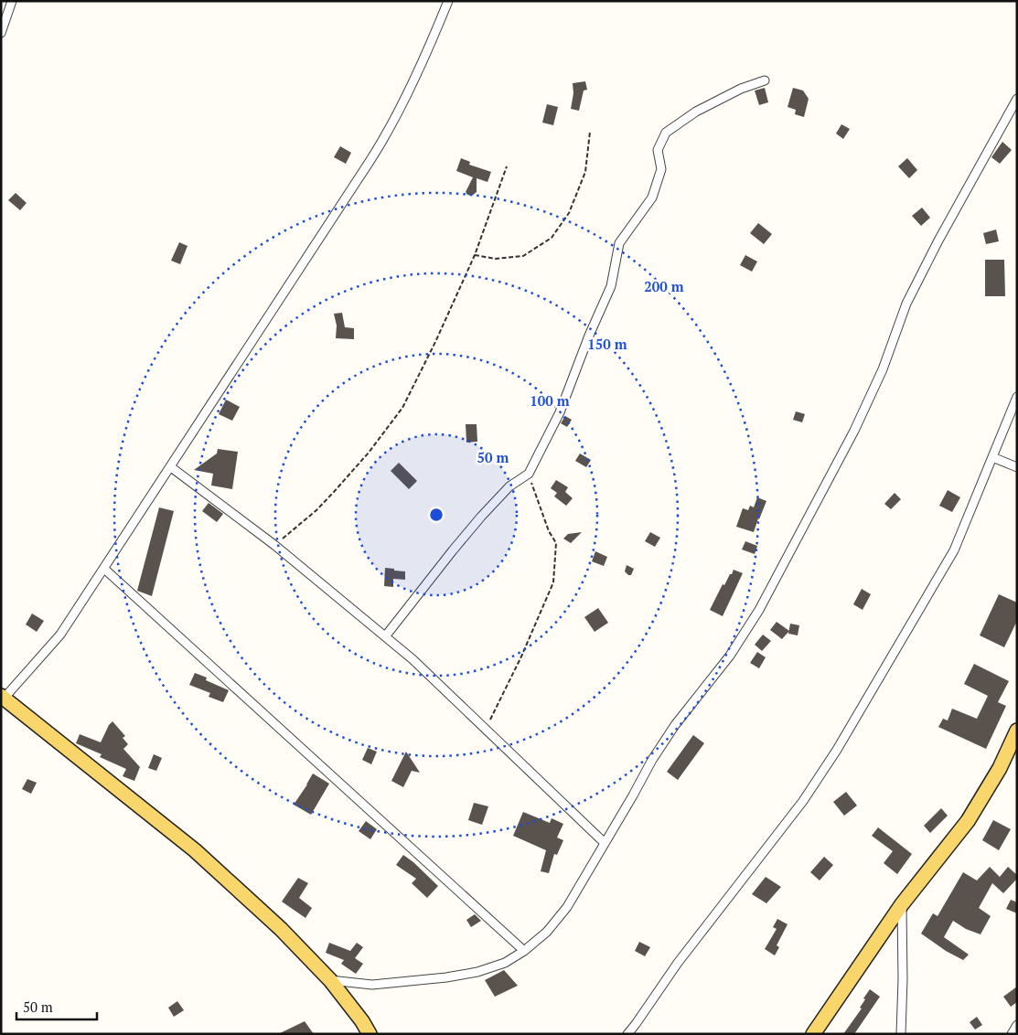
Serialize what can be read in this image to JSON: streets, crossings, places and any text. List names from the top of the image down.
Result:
{
  "scale_bar": "50 m",
  "rings": [
    "200 m",
    "150 m",
    "100 m",
    "50 m"
  ]
}
